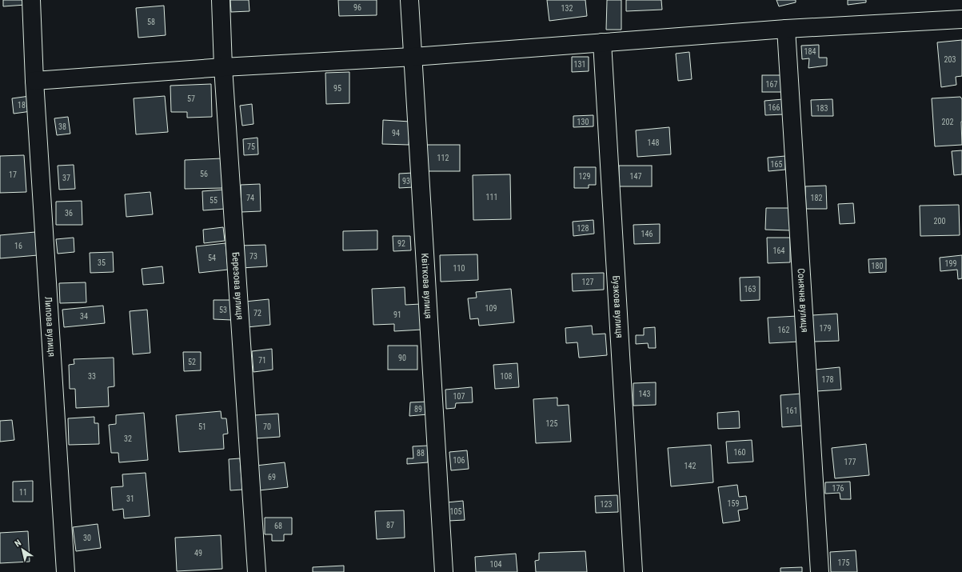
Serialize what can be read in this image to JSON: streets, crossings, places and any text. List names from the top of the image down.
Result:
{
  "streets": {
    "street": [
      "Березова вулиця",
      "Квіткова вулиця",
      "Сонячна вулиця",
      "Бузкова вулиця",
      "Липова вулиця"
    ]
  },
  "house_numbers": [
    "96",
    "132",
    "58",
    "184",
    "203",
    "131",
    "167",
    "95",
    "57",
    "18",
    "166",
    "183",
    "130",
    "202",
    "38",
    "94",
    "148",
    "75",
    "112",
    "165",
    "56",
    "17",
    "129",
    "147",
    "37",
    "93",
    "111",
    "74",
    "182",
    "55",
    "36",
    "200",
    "128",
    "146",
    "92",
    "16",
    "164",
    "73",
    "54",
    "35",
    "199",
    "180",
    "110",
    "127",
    "163",
    "109",
    "53",
    "72",
    "91",
    "34",
    "179",
    "162",
    "90",
    "71",
    "52",
    "33",
    "108",
    "178",
    "143",
    "107",
    "89",
    "161",
    "125",
    "51",
    "70",
    "32",
    "160",
    "88",
    "106",
    "177",
    "142",
    "69",
    "176",
    "11",
    "31",
    "159",
    "123",
    "105",
    "87",
    "68",
    "30",
    "49",
    "175",
    "104"
  ],
  "north": "top left"
}
